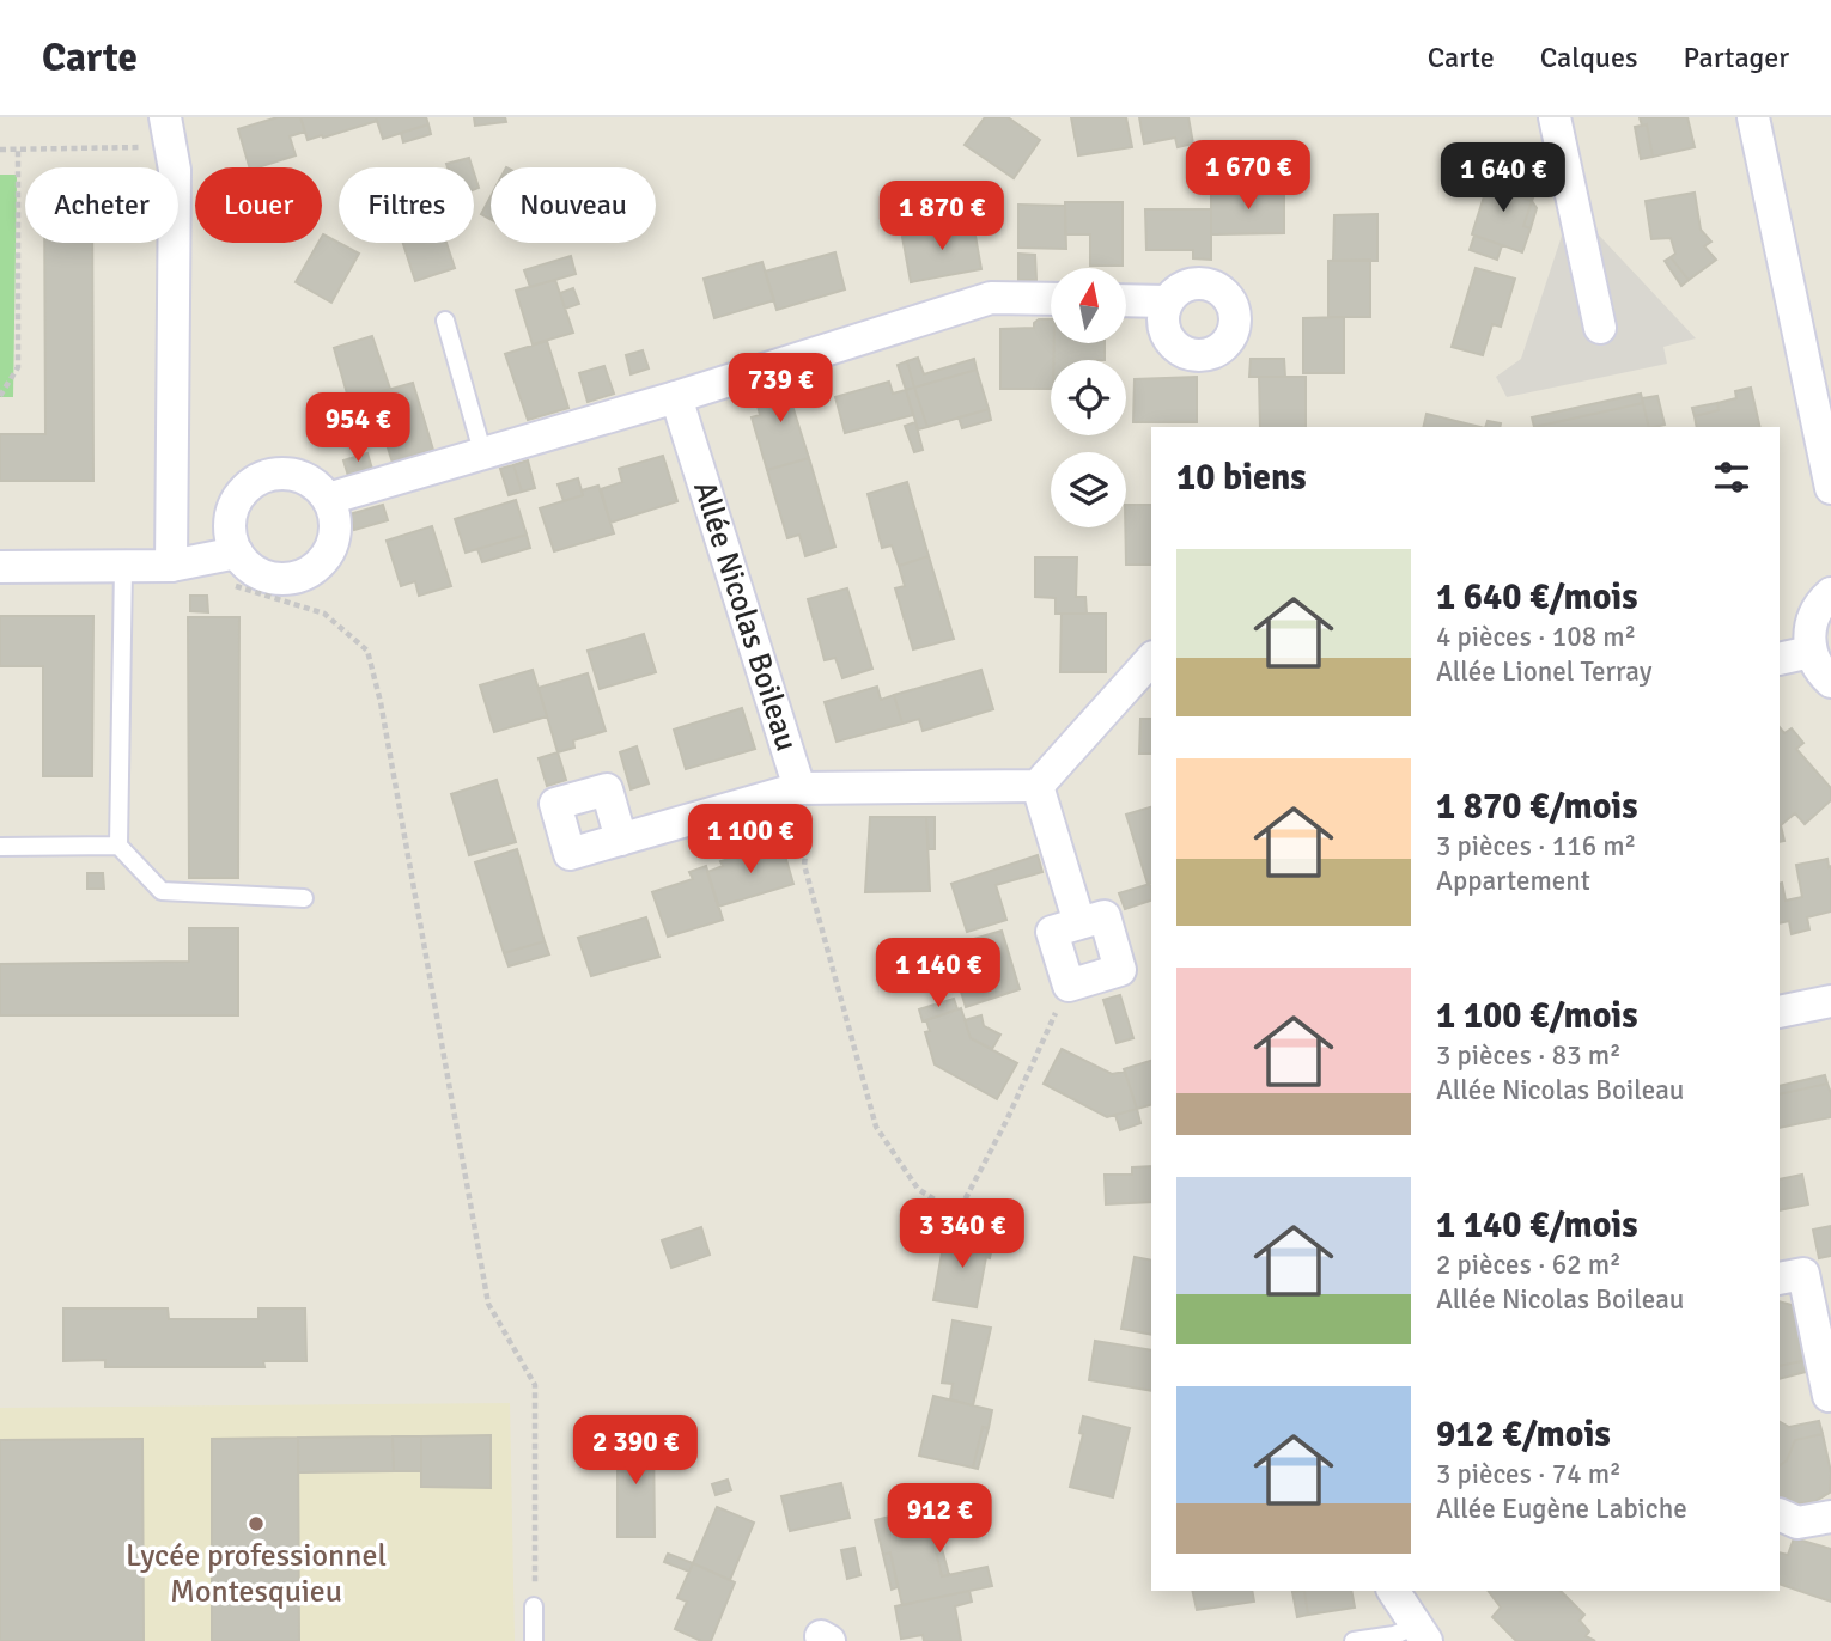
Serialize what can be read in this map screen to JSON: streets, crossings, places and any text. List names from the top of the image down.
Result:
{
  "streets": {
    "street": ["Allée Nicolas Boileau"]
  },
  "places": ["Lycée professionnel Montesquieu"],
  "north": "top",
  "page": {
    "header": "Carte",
    "nav": ["Carte", "Calques", "Partager"],
    "price": [
      "1 670 €",
      "1 640 €",
      "1 870 €",
      "739 €",
      "954 €",
      "1 100 €",
      "1 140 €",
      "3 340 €",
      "2 390 €",
      "912 €"
    ],
    "chip": [
      "Acheter",
      "Louer",
      "Filtres",
      "Nouveau"
    ],
    "heading": "10 biens",
    "list": [
      {
        "name": "1 640 €/mois",
        "note": "4 pièces · 108 m² · Allée Lionel Terray"
      },
      {
        "name": "1 870 €/mois",
        "note": "3 pièces · 116 m² · Appartement"
      },
      {
        "name": "1 100 €/mois",
        "note": "3 pièces · 83 m² · Allée Nicolas Boileau"
      },
      {
        "name": "1 140 €/mois",
        "note": "2 pièces · 62 m² · Allée Nicolas Boileau"
      },
      {
        "name": "912 €/mois",
        "note": "3 pièces · 74 m² · Allée Eugène Labiche"
      }
    ]
  }
}
